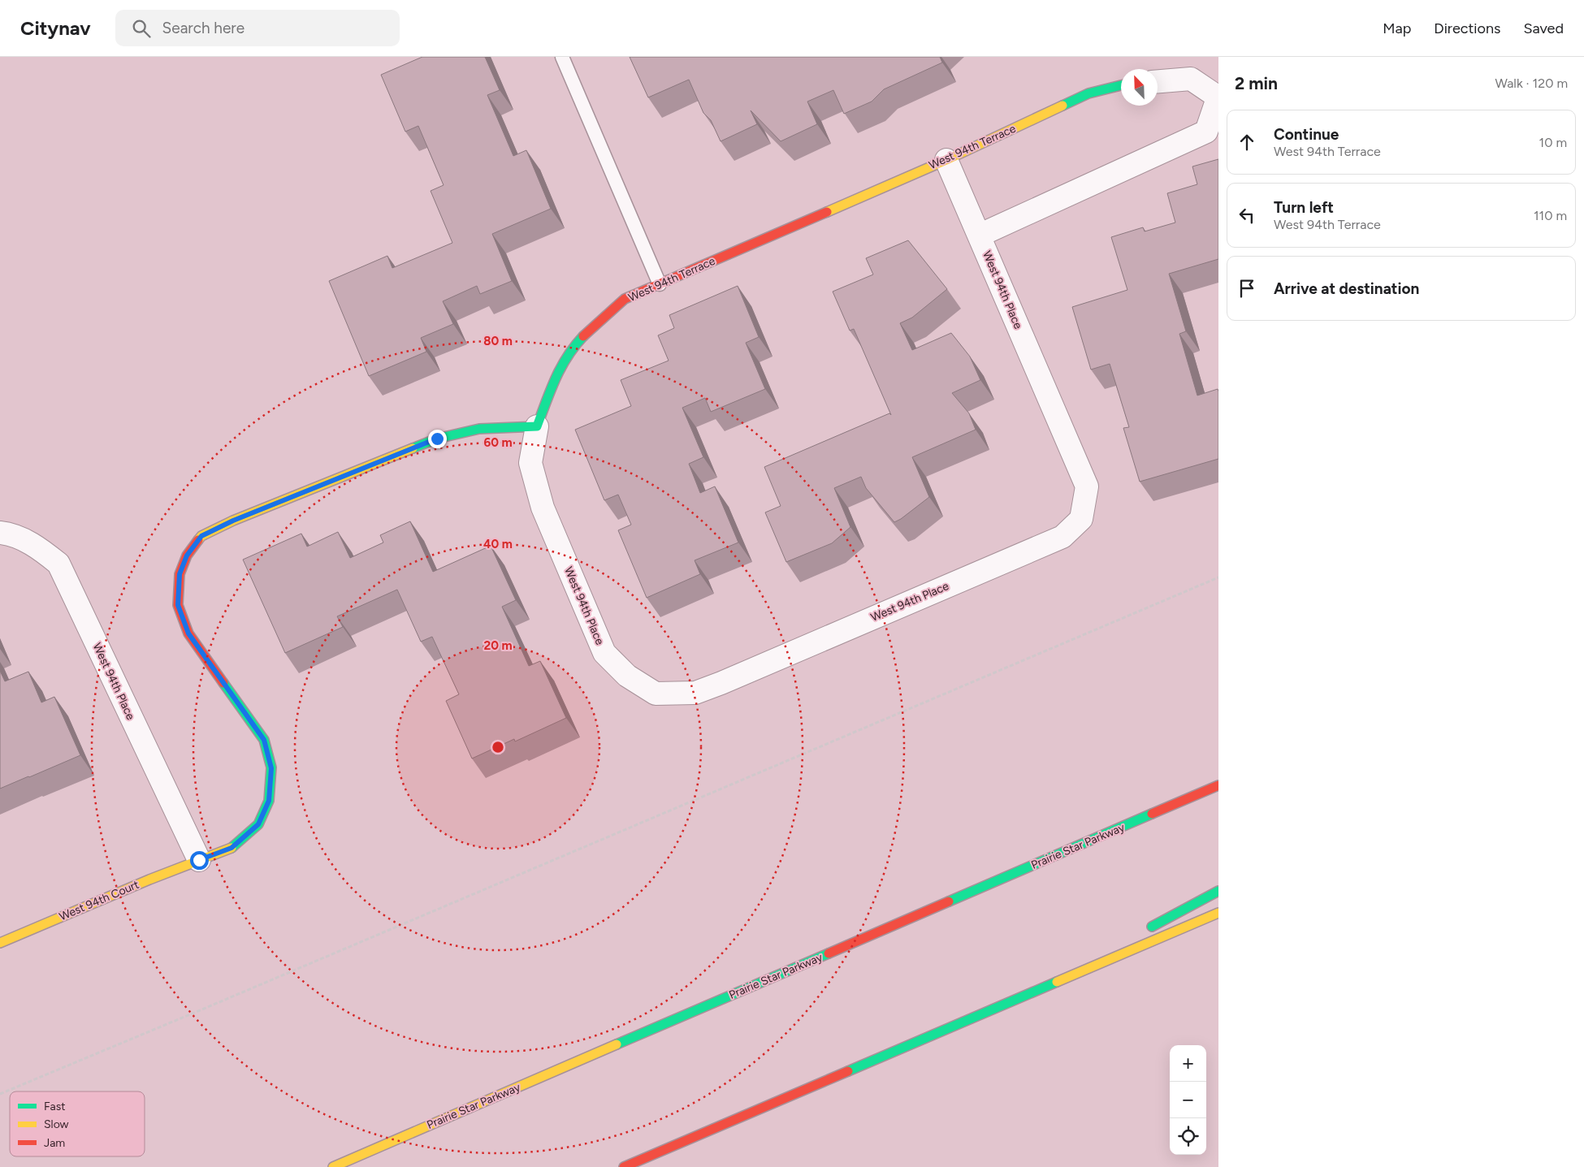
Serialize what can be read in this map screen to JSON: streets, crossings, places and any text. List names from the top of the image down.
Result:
{
  "streets": {
    "main road": ["West 94th Terrace", "Prairie Star Parkway", "West 94th Court"],
    "street": ["West 94th Place"]
  },
  "crossings": [
    ["West 94th Terrace", "West 94th Place"],
    ["West 94th Place", "West 94th Court"]
  ],
  "legend": ["Fast", "Slow", "Jam"],
  "north": "top left",
  "page": {
    "header": "Citynav",
    "search": "Search here",
    "nav": ["Map", "Directions", "Saved"],
    "heading": ["2 min", "Walk · 120 m"],
    "list": [
      ["Continue", "West 94th Terrace", "10 m"],
      ["Turn left", "West 94th Terrace", "110 m"],
      "Arrive at destination"
    ],
    "map_buttons": ["+", "−"]
  },
  "rings": [
    "80 m",
    "60 m",
    "40 m",
    "20 m"
  ]
}
